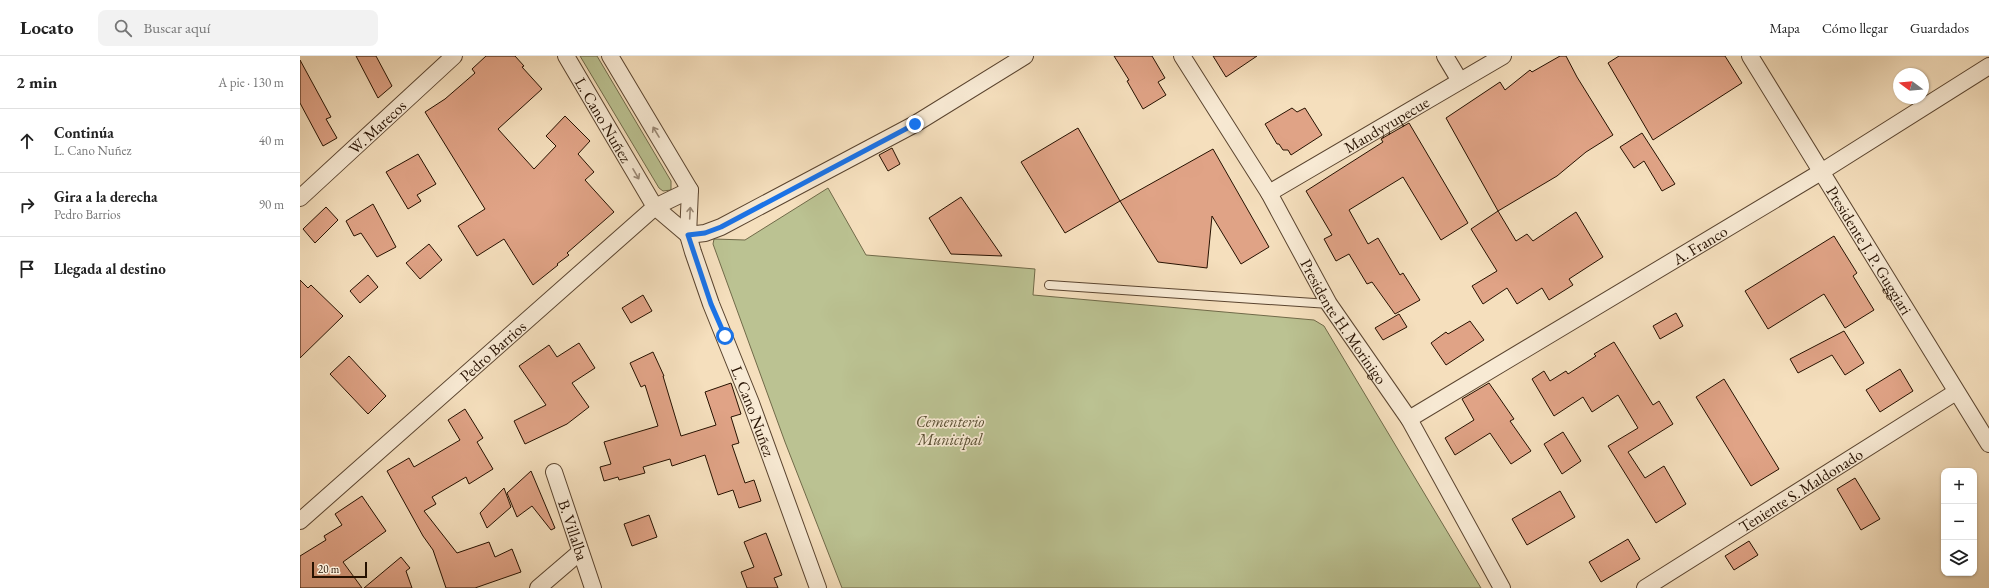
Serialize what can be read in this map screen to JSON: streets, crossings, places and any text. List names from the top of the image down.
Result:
{
  "streets": {
    "street": [
      "L. Cano Nuñez",
      "Mandyyupecue",
      "W. Marecos",
      "A. Franco",
      "Presidente J. P. Guggiari",
      "Presidente H. Morinigo",
      "Pedro Barrios",
      "Teniente S. Maldonado",
      "B. Villalba"
    ]
  },
  "crossings": [
    ["L. Cano Nuñez", "Pedro Barrios"],
    ["Mandyyupecue", "Presidente H. Morinigo"],
    ["A. Franco", "Presidente J. P. Guggiari"],
    ["A. Franco", "Presidente H. Morinigo"],
    ["Presidente J. P. Guggiari", "Teniente S. Maldonado"]
  ],
  "parks": ["Cementerio Municipal"],
  "scale_bar": "20 m",
  "north": "left",
  "page": {
    "header": "Locato",
    "search": "Buscar aquí",
    "nav": ["Mapa", "Cómo llegar", "Guardados"],
    "heading": ["2 min", "A pie · 130 m"],
    "list": [
      ["Continúa", "L. Cano Nuñez", "40 m"],
      ["Gira a la derecha", "Pedro Barrios", "90 m"],
      "Llegada al destino"
    ],
    "map_buttons": ["+", "−"],
    "scale": "20 m"
  }
}
